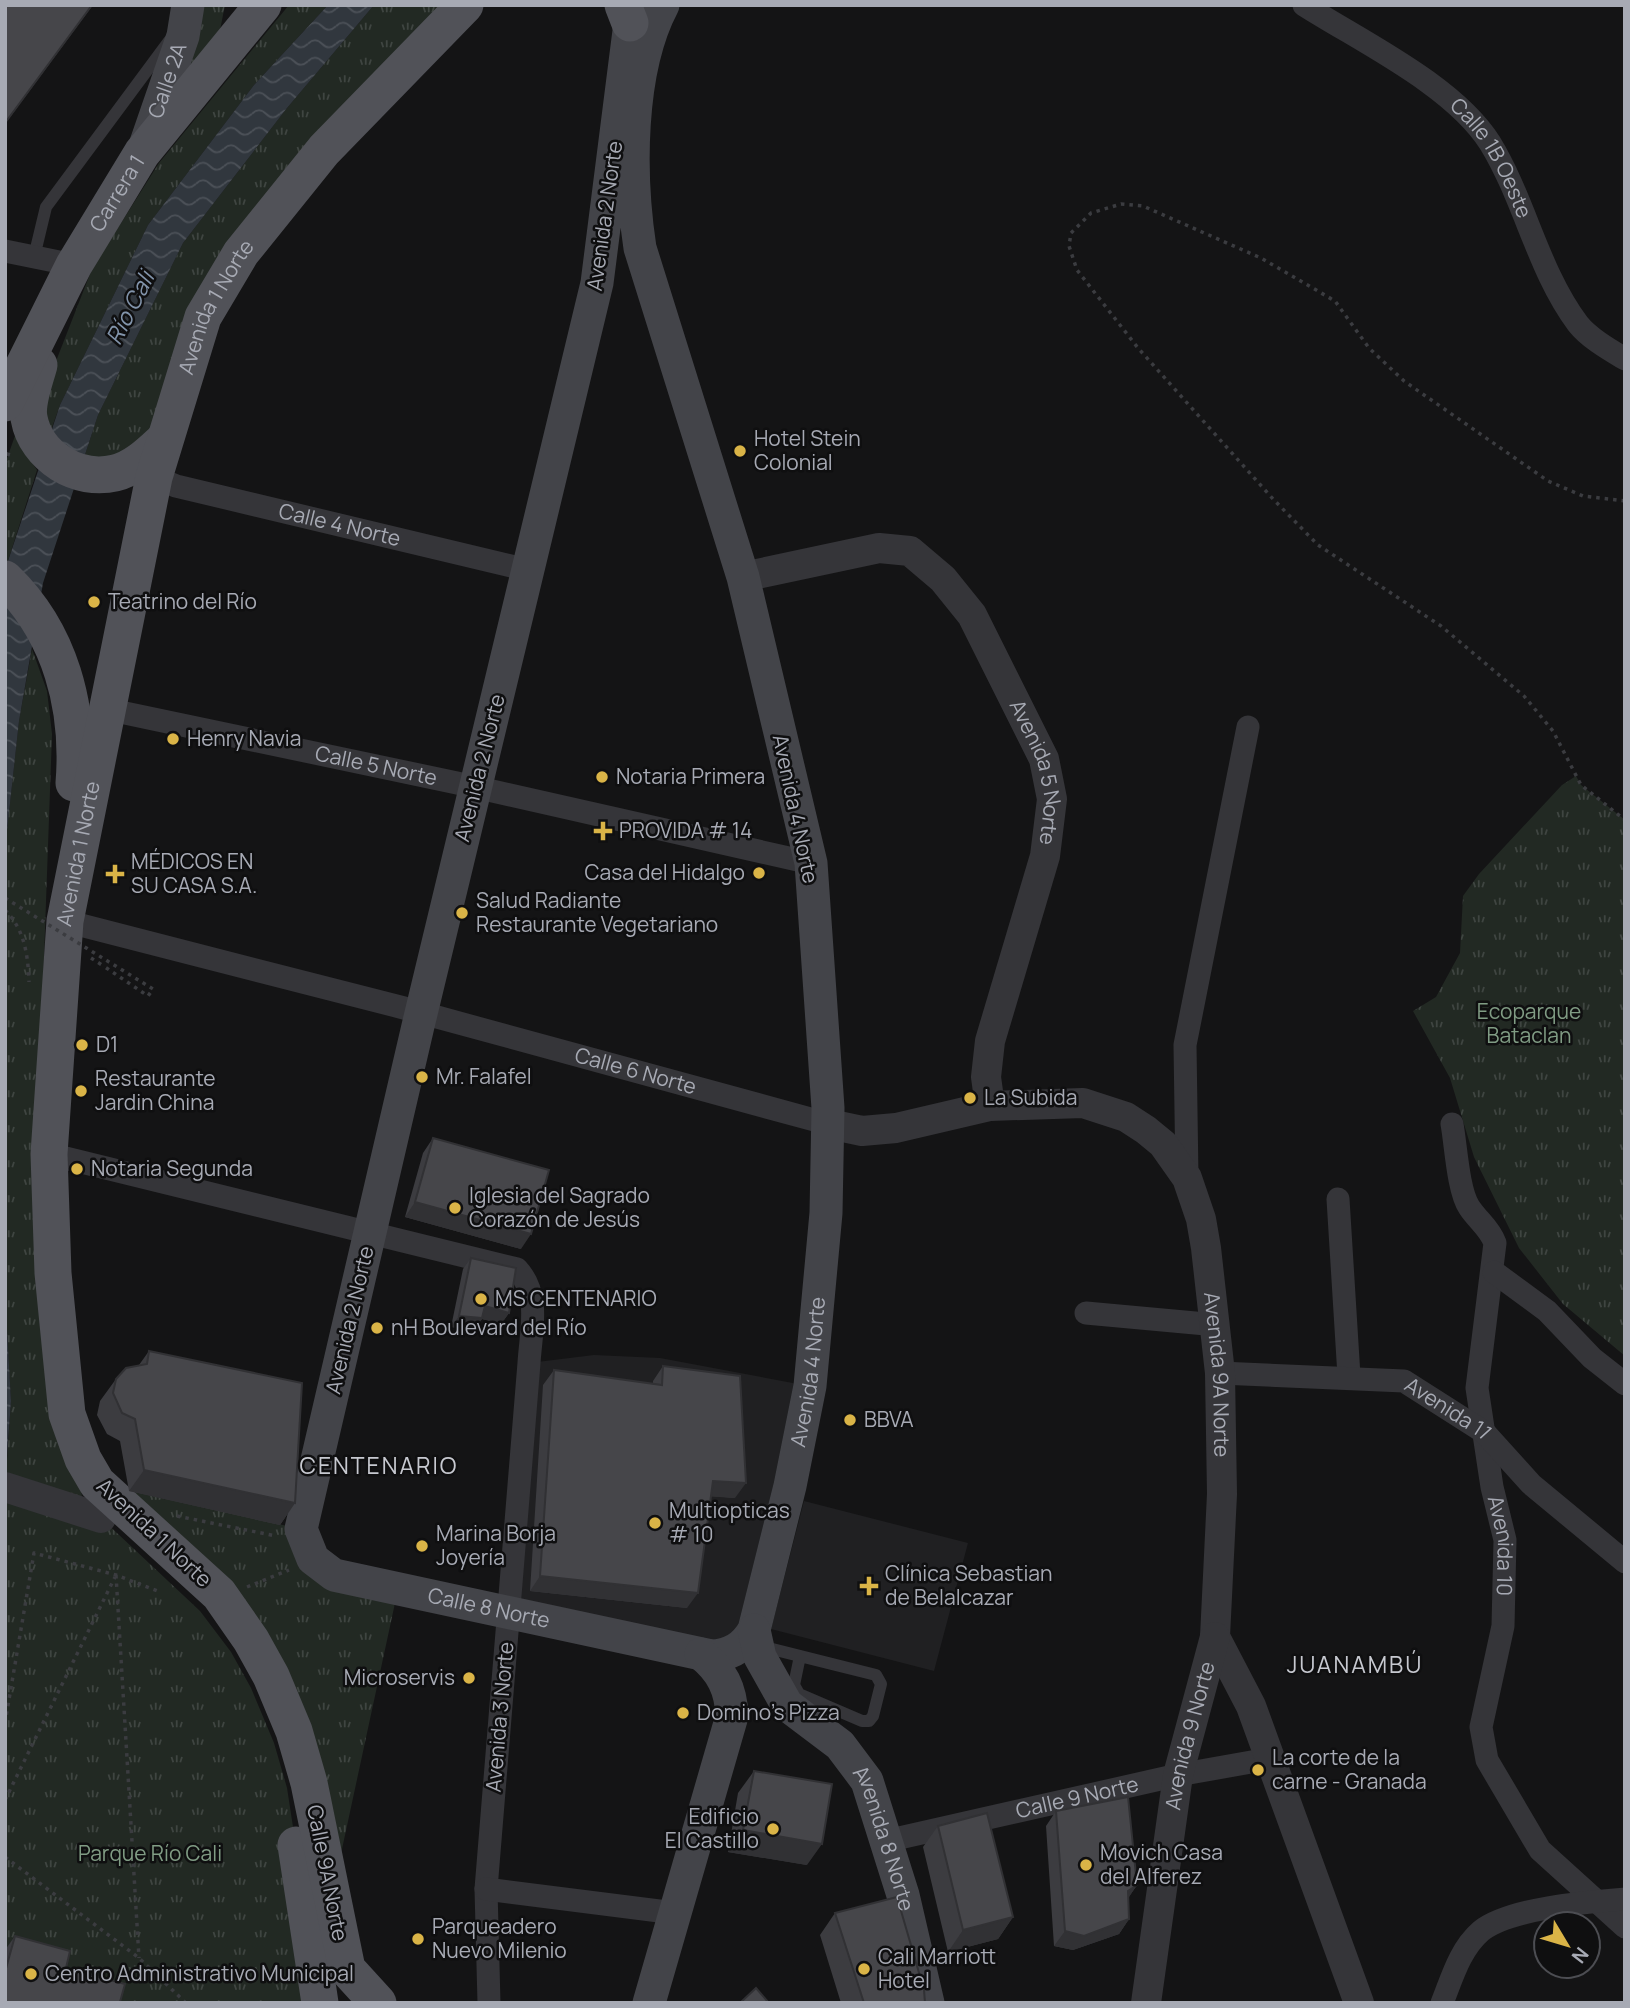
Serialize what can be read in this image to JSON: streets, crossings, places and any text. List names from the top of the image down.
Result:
{
  "streets": {
    "main road": [
      "Calle 2A",
      "Carrera 1",
      "Avenida 2 Norte",
      "Avenida 1 Norte",
      "Avenida 4 Norte",
      "Calle 8 Norte",
      "Avenida 8 Norte",
      "Calle 9A Norte"
    ],
    "street": [
      "Calle 1B Oeste",
      "Calle 4 Norte",
      "Calle 5 Norte",
      "Avenida 5 Norte",
      "Calle 6 Norte",
      "Avenida 9A Norte",
      "Avenida 11",
      "Avenida 10",
      "Avenida 3 Norte",
      "Avenida 9 Norte",
      "Calle 9 Norte"
    ]
  },
  "crossings": [
    ["Calle 2A", "Carrera 1"],
    ["Avenida 2 Norte", "Calle 4 Norte"],
    ["Avenida 2 Norte", "Calle 5 Norte"],
    ["Avenida 2 Norte", "Calle 6 Norte"],
    ["Avenida 2 Norte", "Calle 8 Norte"],
    ["Avenida 2 Norte", "Avenida 3 Norte"],
    ["Avenida 1 Norte", "Calle 4 Norte"],
    ["Avenida 1 Norte", "Calle 5 Norte"],
    ["Avenida 1 Norte", "Calle 6 Norte"],
    ["Avenida 1 Norte", "Calle 9A Norte"],
    ["Calle 5 Norte", "Avenida 4 Norte"],
    ["Avenida 5 Norte", "Avenida 4 Norte"],
    ["Avenida 5 Norte", "Calle 6 Norte"],
    ["Avenida 4 Norte", "Calle 6 Norte"],
    ["Avenida 4 Norte", "Calle 8 Norte"],
    ["Avenida 4 Norte", "Avenida 8 Norte"],
    ["Calle 6 Norte", "Avenida 9A Norte"],
    ["Avenida 9A Norte", "Avenida 11"],
    ["Avenida 9A Norte", "Avenida 9 Norte"],
    ["Avenida 11", "Avenida 10"],
    ["Calle 8 Norte", "Avenida 3 Norte"],
    ["Calle 8 Norte", "Avenida 8 Norte"],
    ["Avenida 9 Norte", "Calle 9 Norte"],
    ["Calle 9 Norte", "Avenida 8 Norte"]
  ],
  "districts": ["CENTENARIO", "JUANAMBÚ"],
  "water": ["Río Cali"],
  "parks": ["Ecoparque Bataclan", "Parque Río Cali"],
  "places": {
    "other": [
      "Hotel Stein Colonial",
      "Teatrino del Río",
      "Henry Navia",
      "Notaria Primera",
      "Casa del Hidalgo",
      "Salud Radiante Restaurante Vegetariano",
      "D1",
      "Mr. Falafel",
      "Restaurante Jardin China",
      "La Subida",
      "Notaria Segunda",
      "Iglesia del Sagrado Corazón de Jesús",
      "MS CENTENARIO",
      "nH Boulevard del Río",
      "BBVA",
      "Multiopticas # 10",
      "Marina Borja Joyería",
      "Microservis",
      "Domino's Pizza",
      "La corte de la carne - Granada",
      "Edificio El Castillo",
      "Movich Casa del Alferez",
      "Parqueadero Nuevo Milenio",
      "Cali Marriott Hotel",
      "Centro Administrativo Municipal"
    ],
    "health": ["PROVIDA # 14", "MÉDICOS EN SU CASA S.A.", "Clínica Sebastian de Belalcazar"]
  },
  "north": "bottom right"
}
